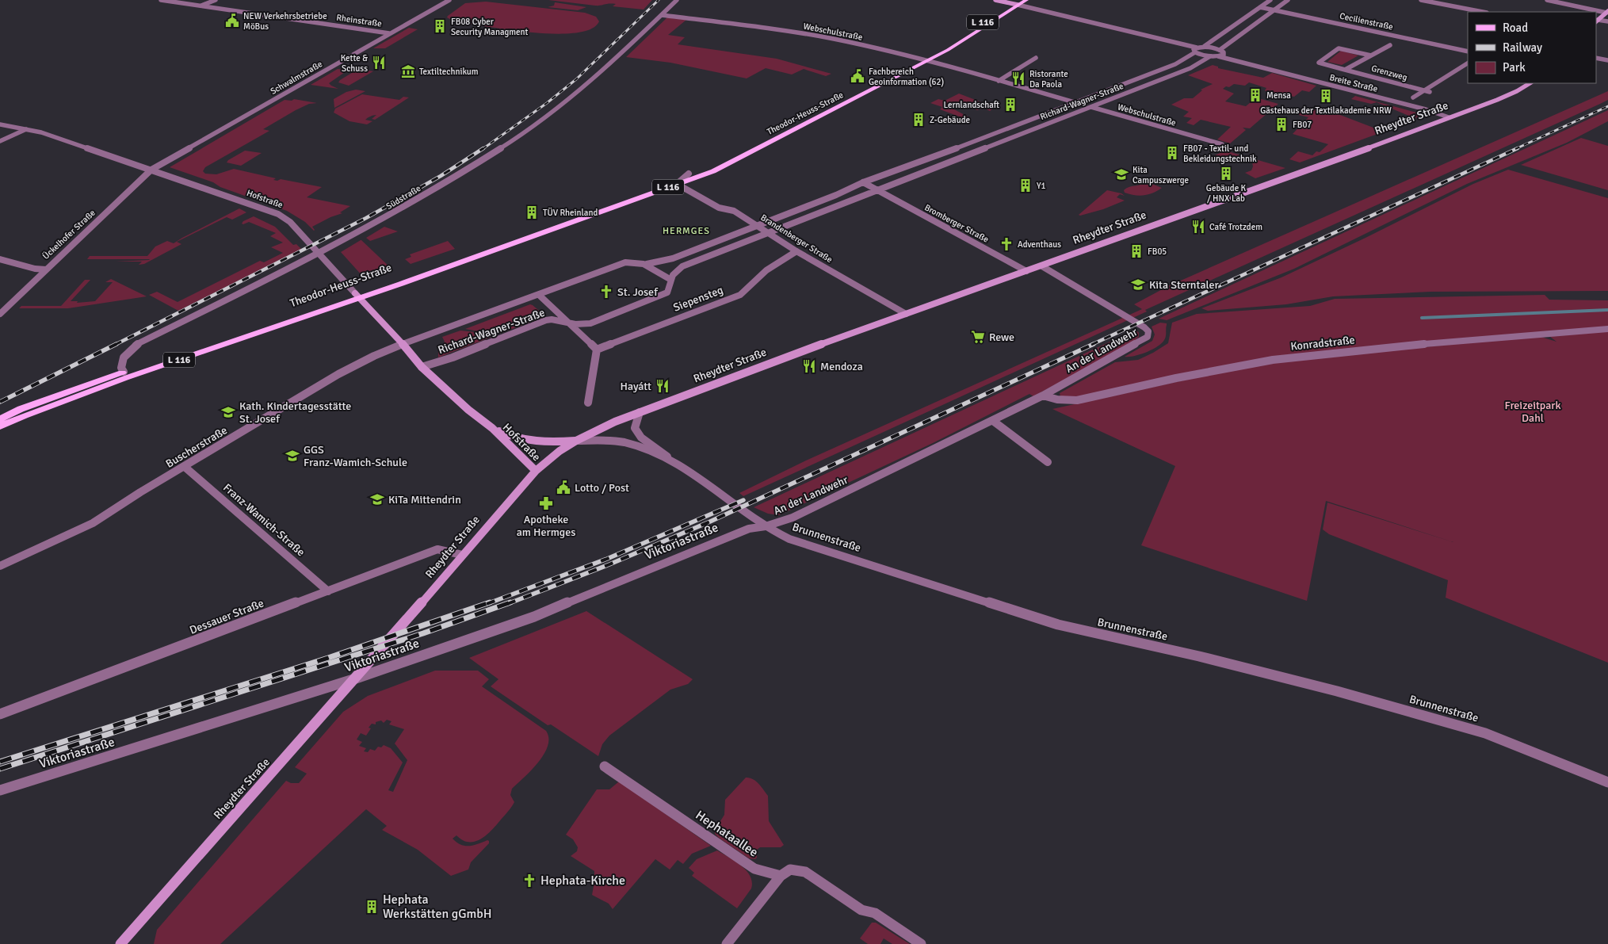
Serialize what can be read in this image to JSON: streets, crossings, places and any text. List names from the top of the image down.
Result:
{
  "streets": {
    "main road": [
      "L 116",
      "Theodor-Heuss-Straße",
      "Rheydter Straße",
      "Hofstraße"
    ],
    "street": [
      "Rheinstraße",
      "Cecilienstraße",
      "Webschulstraße",
      "Grenzweg",
      "Schwalmstraße",
      "Breite Straße",
      "Richard-Wagner-Straße",
      "Südstraße",
      "Bromberger Straße",
      "Ückelhofer Straße",
      "Brandenberger Straße",
      "Siepensteg",
      "Konradstraße",
      "An der Landwehr",
      "Buscherstraße",
      "Franz-Wamich-Straße",
      "Brunnenstraße",
      "Viktoriastraße",
      "Dessauer Straße",
      "Hephataallee"
    ]
  },
  "crossings": [
    ["Rheinstraße", "Schwalmstraße"],
    ["L 116", "Theodor-Heuss-Straße"],
    ["Webschulstraße", "Richard-Wagner-Straße"],
    ["Webschulstraße", "Theodor-Heuss-Straße"],
    ["Webschulstraße", "Südstraße"],
    ["Schwalmstraße", "Hofstraße"],
    ["Schwalmstraße", "Ückelhofer Straße"],
    ["Breite Straße", "Rheydter Straße"],
    ["Richard-Wagner-Straße", "Hofstraße"],
    ["Richard-Wagner-Straße", "Bromberger Straße"],
    ["Richard-Wagner-Straße", "Brandenberger Straße"],
    ["Richard-Wagner-Straße", "Buscherstraße"],
    ["Theodor-Heuss-Straße", "Südstraße"],
    ["Theodor-Heuss-Straße", "Hofstraße"],
    ["Theodor-Heuss-Straße", "Brandenberger Straße"],
    ["Rheydter Straße", "Hofstraße"],
    ["Rheydter Straße", "Bromberger Straße"],
    ["Rheydter Straße", "Brandenberger Straße"],
    ["Rheydter Straße", "An der Landwehr"],
    ["Rheydter Straße", "Brunnenstraße"],
    ["Rheydter Straße", "Viktoriastraße"],
    ["Rheydter Straße", "Dessauer Straße"],
    ["Südstraße", "Hofstraße"],
    ["Hofstraße", "Ückelhofer Straße"],
    ["Hofstraße", "Buscherstraße"],
    ["Hofstraße", "Brunnenstraße"],
    ["Brandenberger Straße", "Siepensteg"],
    ["Konradstraße", "An der Landwehr"],
    ["An der Landwehr", "Brunnenstraße"],
    ["An der Landwehr", "Viktoriastraße"],
    ["Buscherstraße", "Franz-Wamich-Straße"],
    ["Franz-Wamich-Straße", "Dessauer Straße"],
    ["Brunnenstraße", "Viktoriastraße"]
  ],
  "districts": ["HERMGES"],
  "parks": ["Freizeitpark Dahl"],
  "places": {
    "public building": ["NEW Verkehrsbetriebe MöBus", "Fachbereich Geoinformation (62)", "Lotto / Post"],
    "building": [
      "FB08 Cyber Security Managment",
      "Mensa",
      "Gästehaus der Textilakademie NRW",
      "Lernlandschaft",
      "Z-Gebäude",
      "FB07",
      "FB07 - Textil- und Bekleidungstechnik",
      "Gebäude K / HNX Lab",
      "Y1",
      "TÜV Rheinland",
      "FB05",
      "Hephata Werkstätten gGmbH"
    ],
    "restaurant": [
      "Kette & Schuss",
      "Ristorante Da Paola",
      "Café Trotzdem",
      "Mendoza",
      "Hayátt"
    ],
    "museum": ["Textiltechnikum"],
    "school or university": [
      "Kita Campuszwerge",
      "Kita Sterntaler",
      "Kath. Kindertagesstätte St. Josef",
      "GGS Franz-Wamich-Schule",
      "KiTa Mittendrin"
    ],
    "church": ["Adventhaus", "St. Josef", "Hephata-Kirche"],
    "supermarket": ["Rewe"],
    "pharmacy": ["Apotheke am Hermges"]
  },
  "legend": ["Road", "Railway", "Park"]
}
